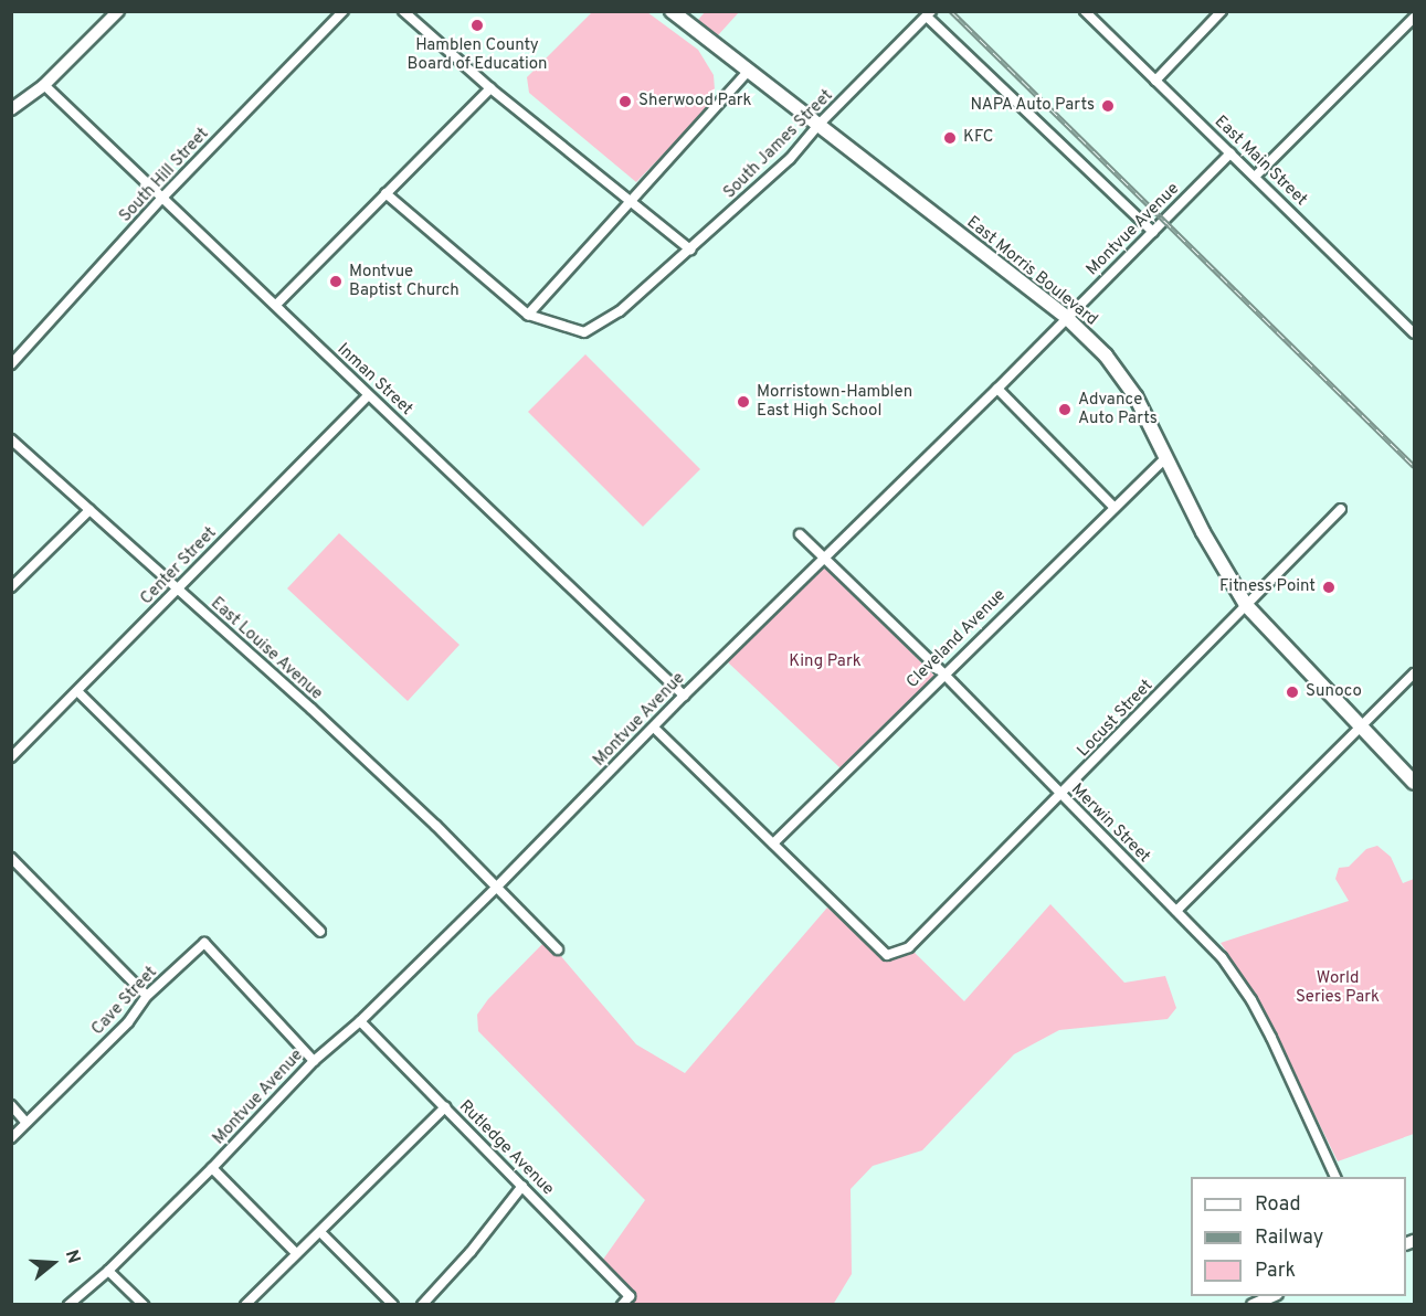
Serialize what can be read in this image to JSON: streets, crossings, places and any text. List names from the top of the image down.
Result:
{
  "streets": {
    "main road": ["East Morris Boulevard"],
    "street": [
      "South James Street",
      "East Main Street",
      "South Hill Street",
      "Montvue Avenue",
      "Inman Street",
      "Center Street",
      "Cleveland Avenue",
      "East Louise Avenue",
      "Locust Street",
      "Merwin Street",
      "Cave Street",
      "Rutledge Avenue"
    ]
  },
  "crossings": [
    ["South James Street", "East Morris Boulevard"],
    ["East Main Street", "Montvue Avenue"],
    ["South Hill Street", "Inman Street"],
    ["Montvue Avenue", "East Morris Boulevard"],
    ["Montvue Avenue", "Inman Street"],
    ["Montvue Avenue", "East Louise Avenue"],
    ["Montvue Avenue", "Merwin Street"],
    ["Montvue Avenue", "Cave Street"],
    ["Montvue Avenue", "Rutledge Avenue"],
    ["East Morris Boulevard", "Cleveland Avenue"],
    ["East Morris Boulevard", "Locust Street"],
    ["Inman Street", "Center Street"],
    ["Center Street", "East Louise Avenue"],
    ["Cleveland Avenue", "Locust Street"],
    ["Cleveland Avenue", "Merwin Street"],
    ["Locust Street", "Merwin Street"]
  ],
  "parks": ["King Park", "World Series Park"],
  "places": [
    "Hamblen County Board of Education",
    "Sherwood Park",
    "NAPA Auto Parts",
    "KFC",
    "Montvue Baptist Church",
    "Morristown-Hamblen East High School",
    "Advance Auto Parts",
    "Fitness Point",
    "Sunoco"
  ],
  "legend": ["Road", "Railway", "Park"],
  "north": "right"
}
